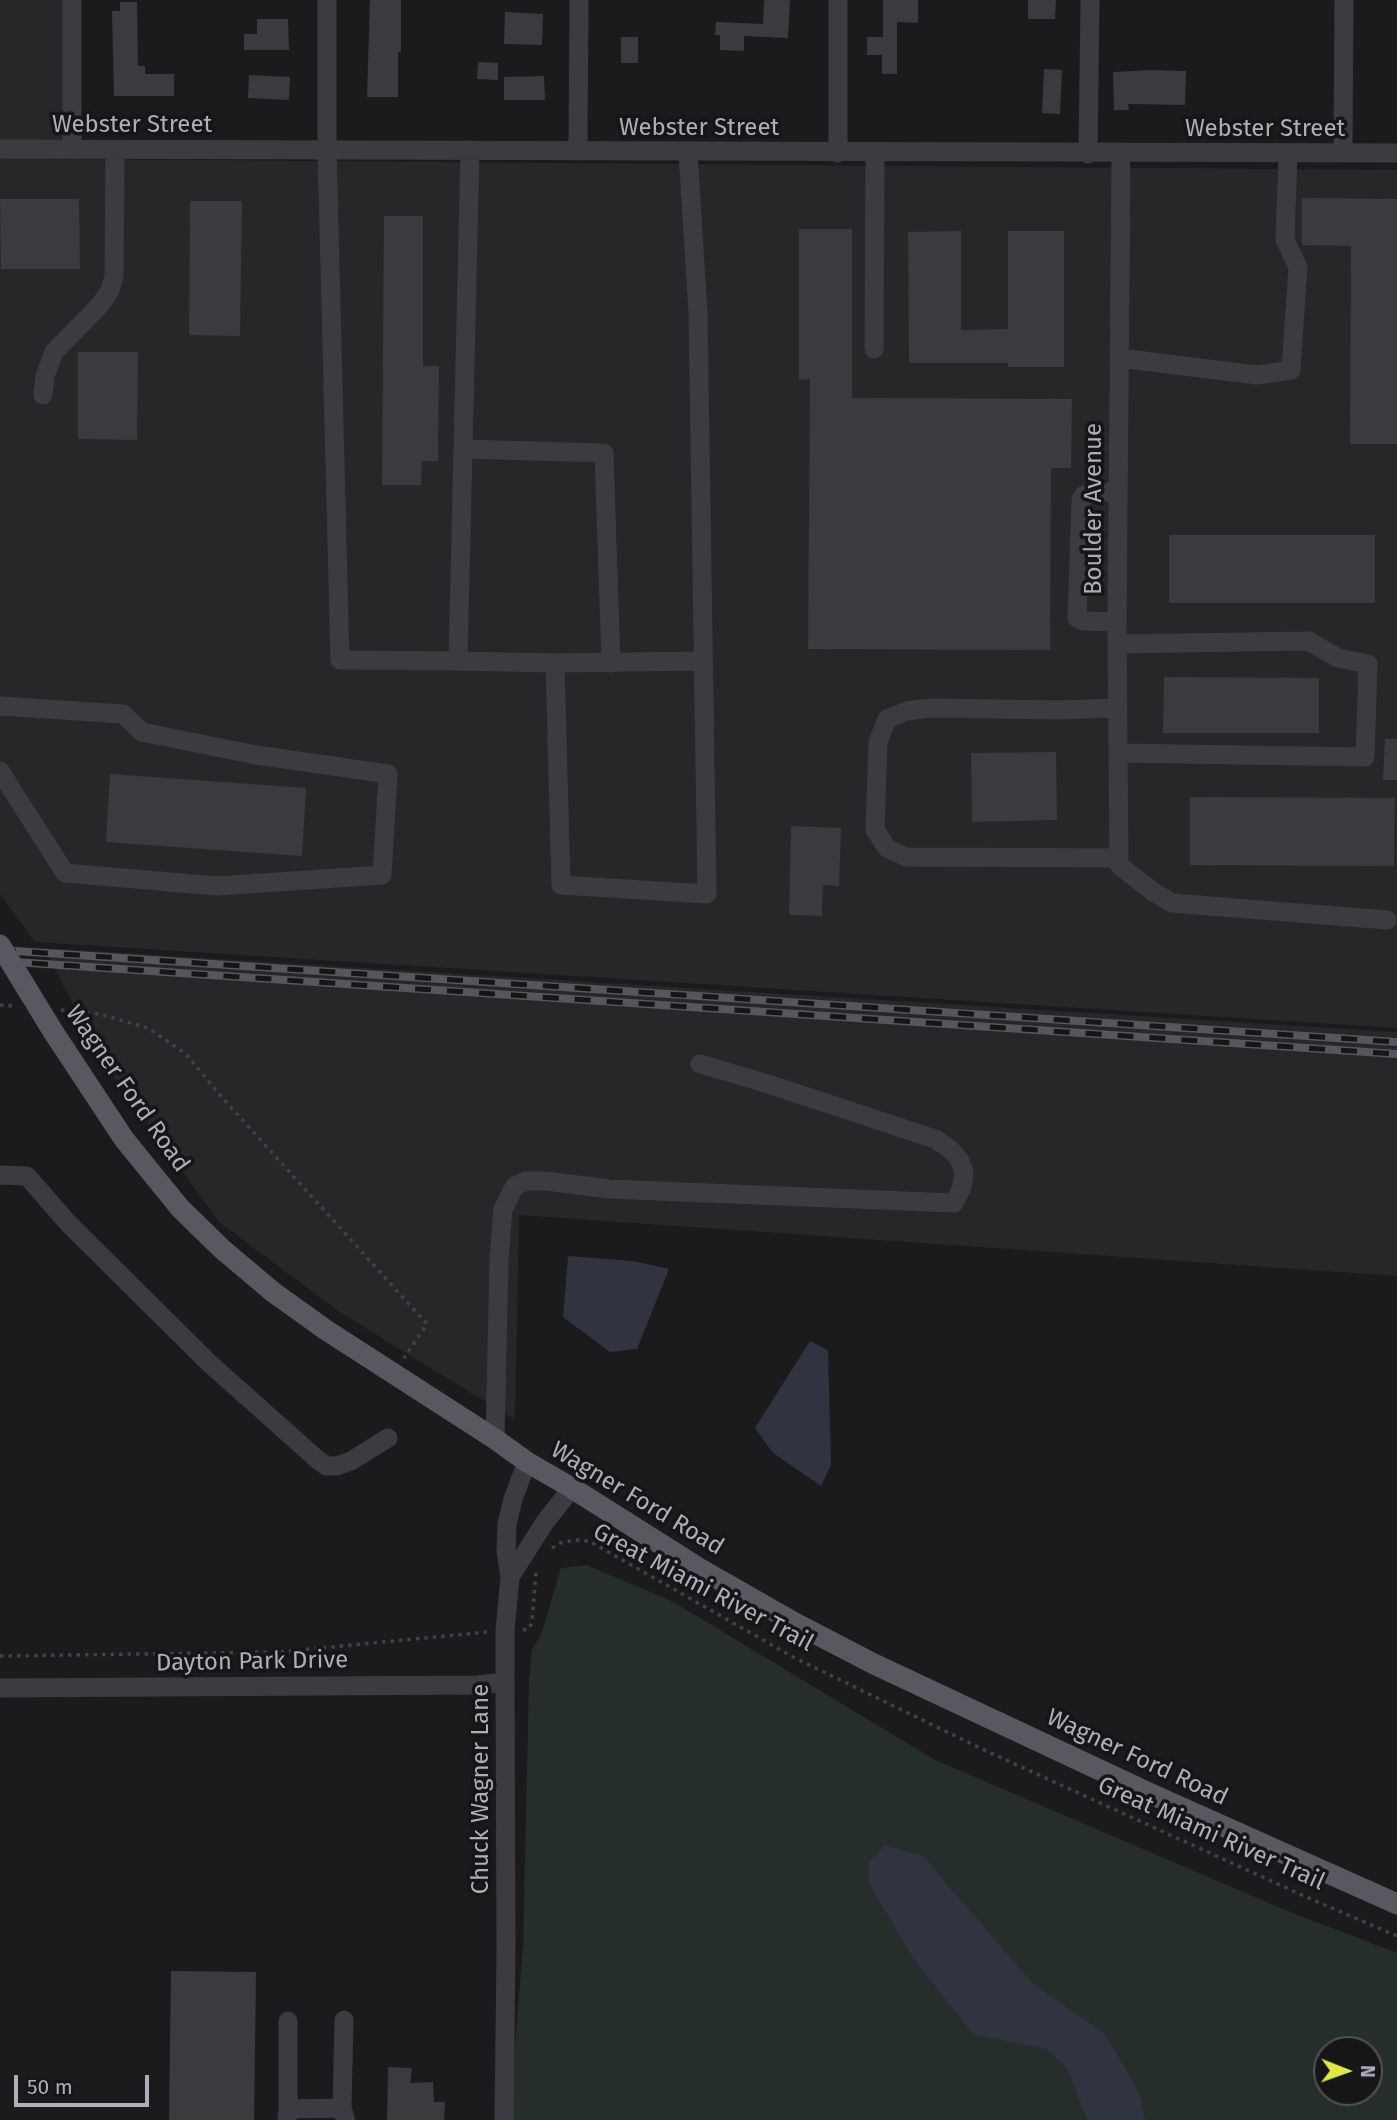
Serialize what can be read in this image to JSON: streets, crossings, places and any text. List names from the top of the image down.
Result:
{
  "streets": {
    "main road": ["Wagner Ford Road"],
    "street": [
      "Webster Street",
      "Boulder Avenue",
      "Dayton Park Drive",
      "Chuck Wagner Lane"
    ],
    "path": ["Great Miami River Trail"]
  },
  "crossings": [
    ["Webster Street", "Boulder Avenue"],
    ["Wagner Ford Road", "Chuck Wagner Lane"],
    ["Dayton Park Drive", "Chuck Wagner Lane"]
  ],
  "scale_bar": "50 m",
  "north": "right"
}
